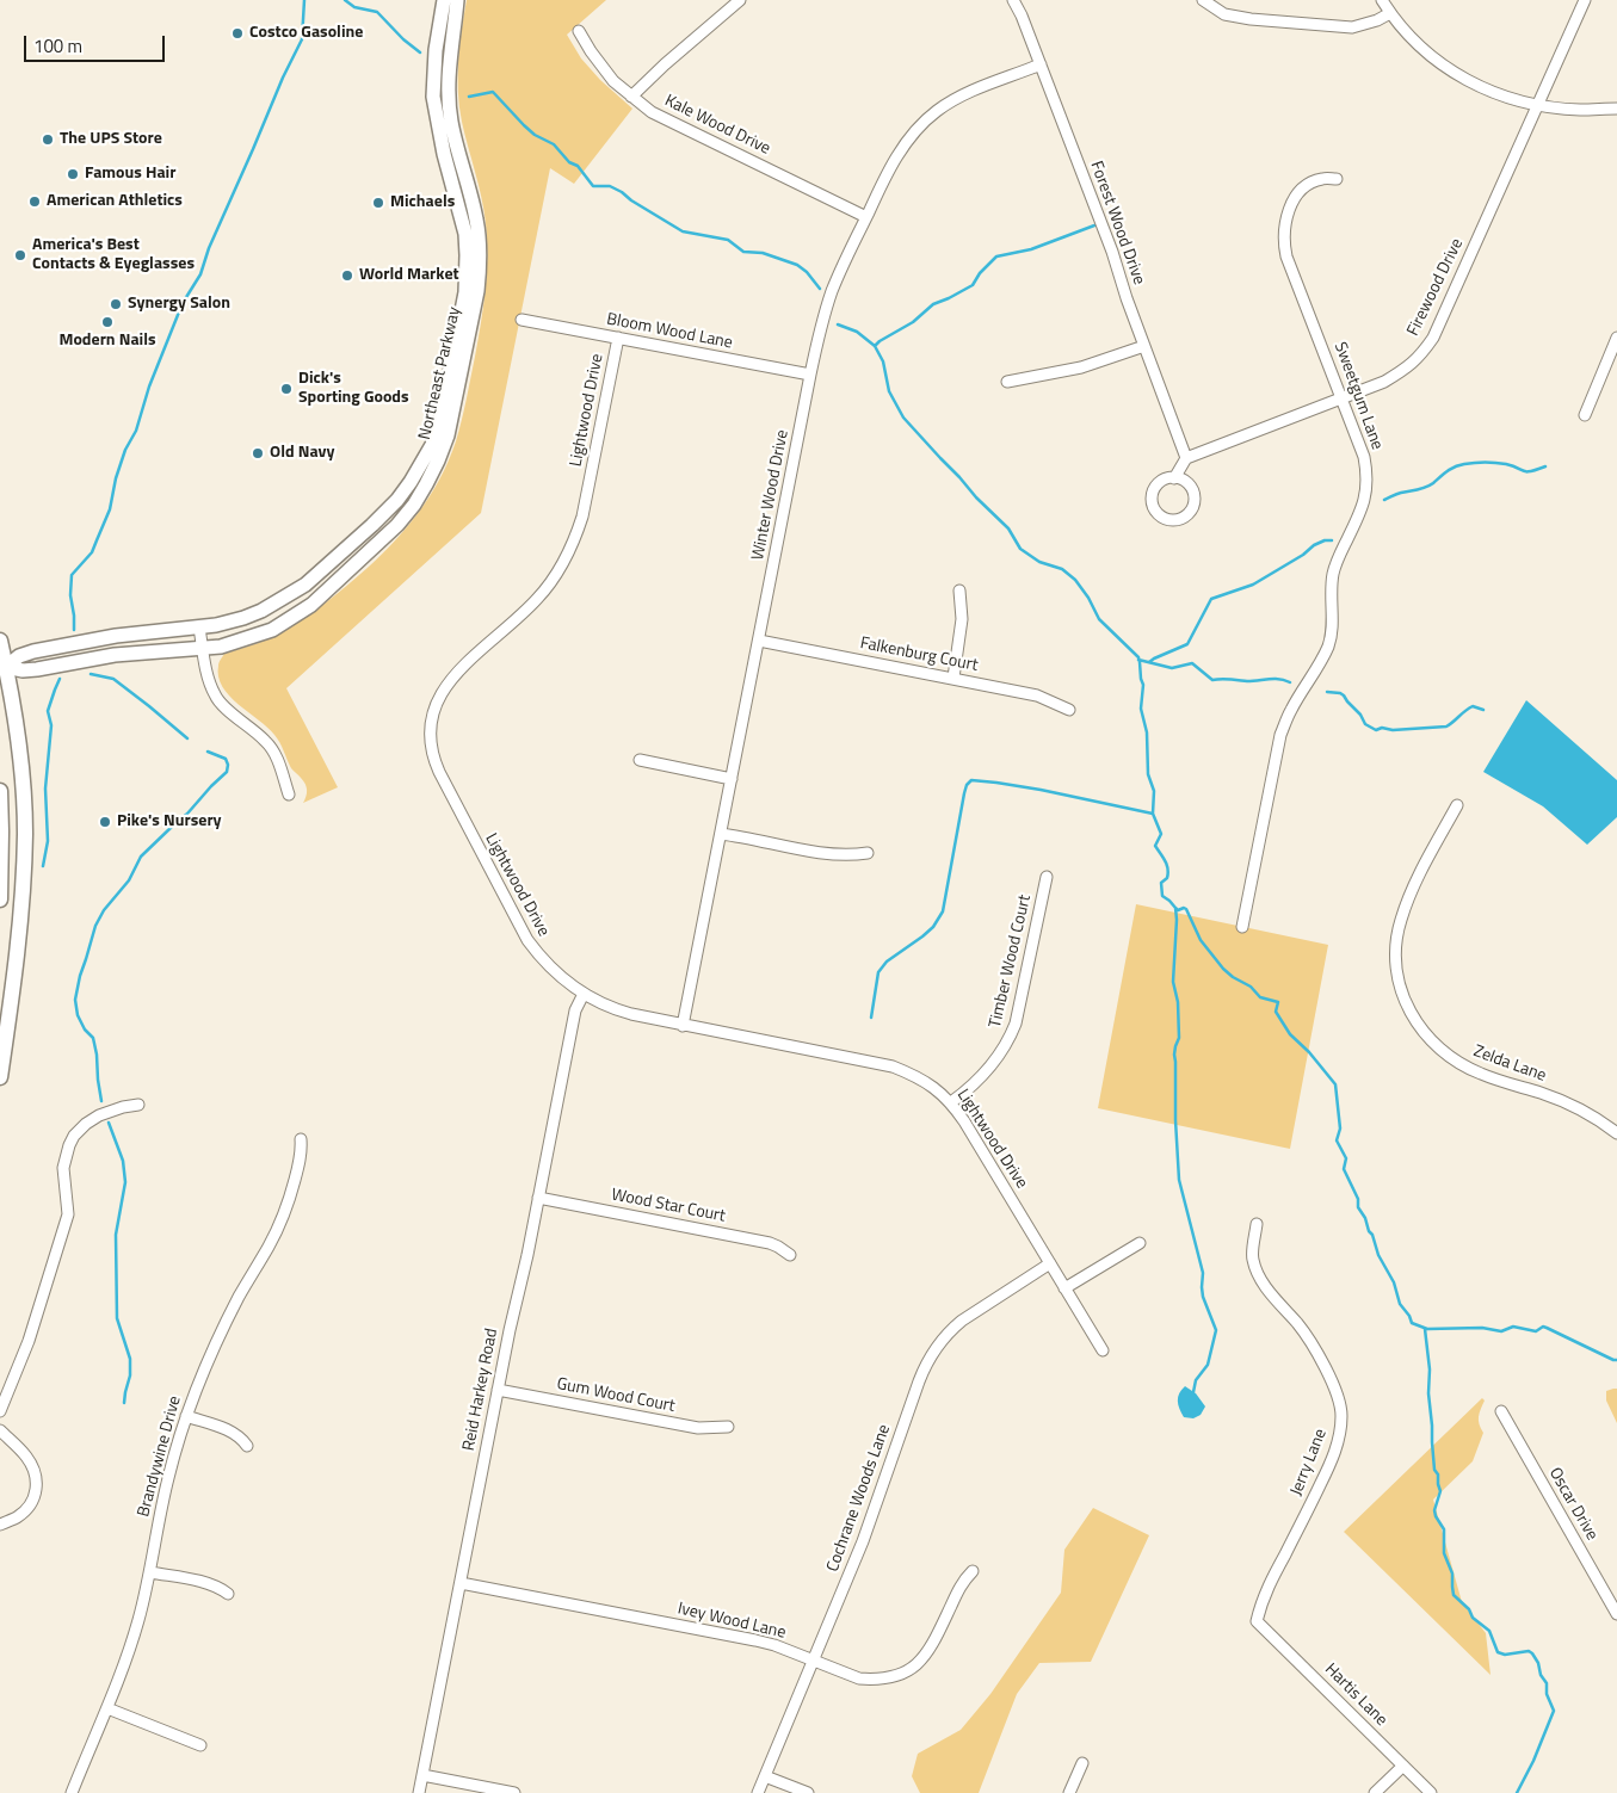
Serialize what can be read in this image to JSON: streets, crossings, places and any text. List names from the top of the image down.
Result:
{
  "streets": {
    "street": [
      "Kale Wood Drive",
      "Forest Wood Drive",
      "Firewood Drive",
      "Bloom Wood Lane",
      "Northeast Parkway",
      "Sweetgum Lane",
      "Lightwood Drive",
      "Winter Wood Drive",
      "Falkenburg Court",
      "Timber Wood Court",
      "Zelda Lane",
      "Wood Star Court",
      "Reid Harkey Road",
      "Gum Wood Court",
      "Brandywine Drive",
      "Jerry Lane",
      "Cochrane Woods Lane",
      "Oscar Drive",
      "Ivey Wood Lane",
      "Hartis Lane"
    ]
  },
  "crossings": [
    ["Kale Wood Drive", "Winter Wood Drive"],
    ["Forest Wood Drive", "Firewood Drive"],
    ["Forest Wood Drive", "Winter Wood Drive"],
    ["Firewood Drive", "Sweetgum Lane"],
    ["Bloom Wood Lane", "Lightwood Drive"],
    ["Bloom Wood Lane", "Winter Wood Drive"],
    ["Lightwood Drive", "Winter Wood Drive"],
    ["Lightwood Drive", "Timber Wood Court"],
    ["Lightwood Drive", "Reid Harkey Road"],
    ["Lightwood Drive", "Cochrane Woods Lane"],
    ["Winter Wood Drive", "Falkenburg Court"],
    ["Wood Star Court", "Reid Harkey Road"],
    ["Reid Harkey Road", "Gum Wood Court"],
    ["Reid Harkey Road", "Ivey Wood Lane"],
    ["Jerry Lane", "Hartis Lane"],
    ["Cochrane Woods Lane", "Ivey Wood Lane"]
  ],
  "places": [
    "Costco Gasoline",
    "The UPS Store",
    "Famous Hair",
    "American Athletics",
    "Michaels",
    "America's Best Contacts & Eyeglasses",
    "World Market",
    "Synergy Salon",
    "Modern Nails",
    "Dick's Sporting Goods",
    "Old Navy",
    "Pike's Nursery"
  ],
  "scale_bar": "100 m"
}
